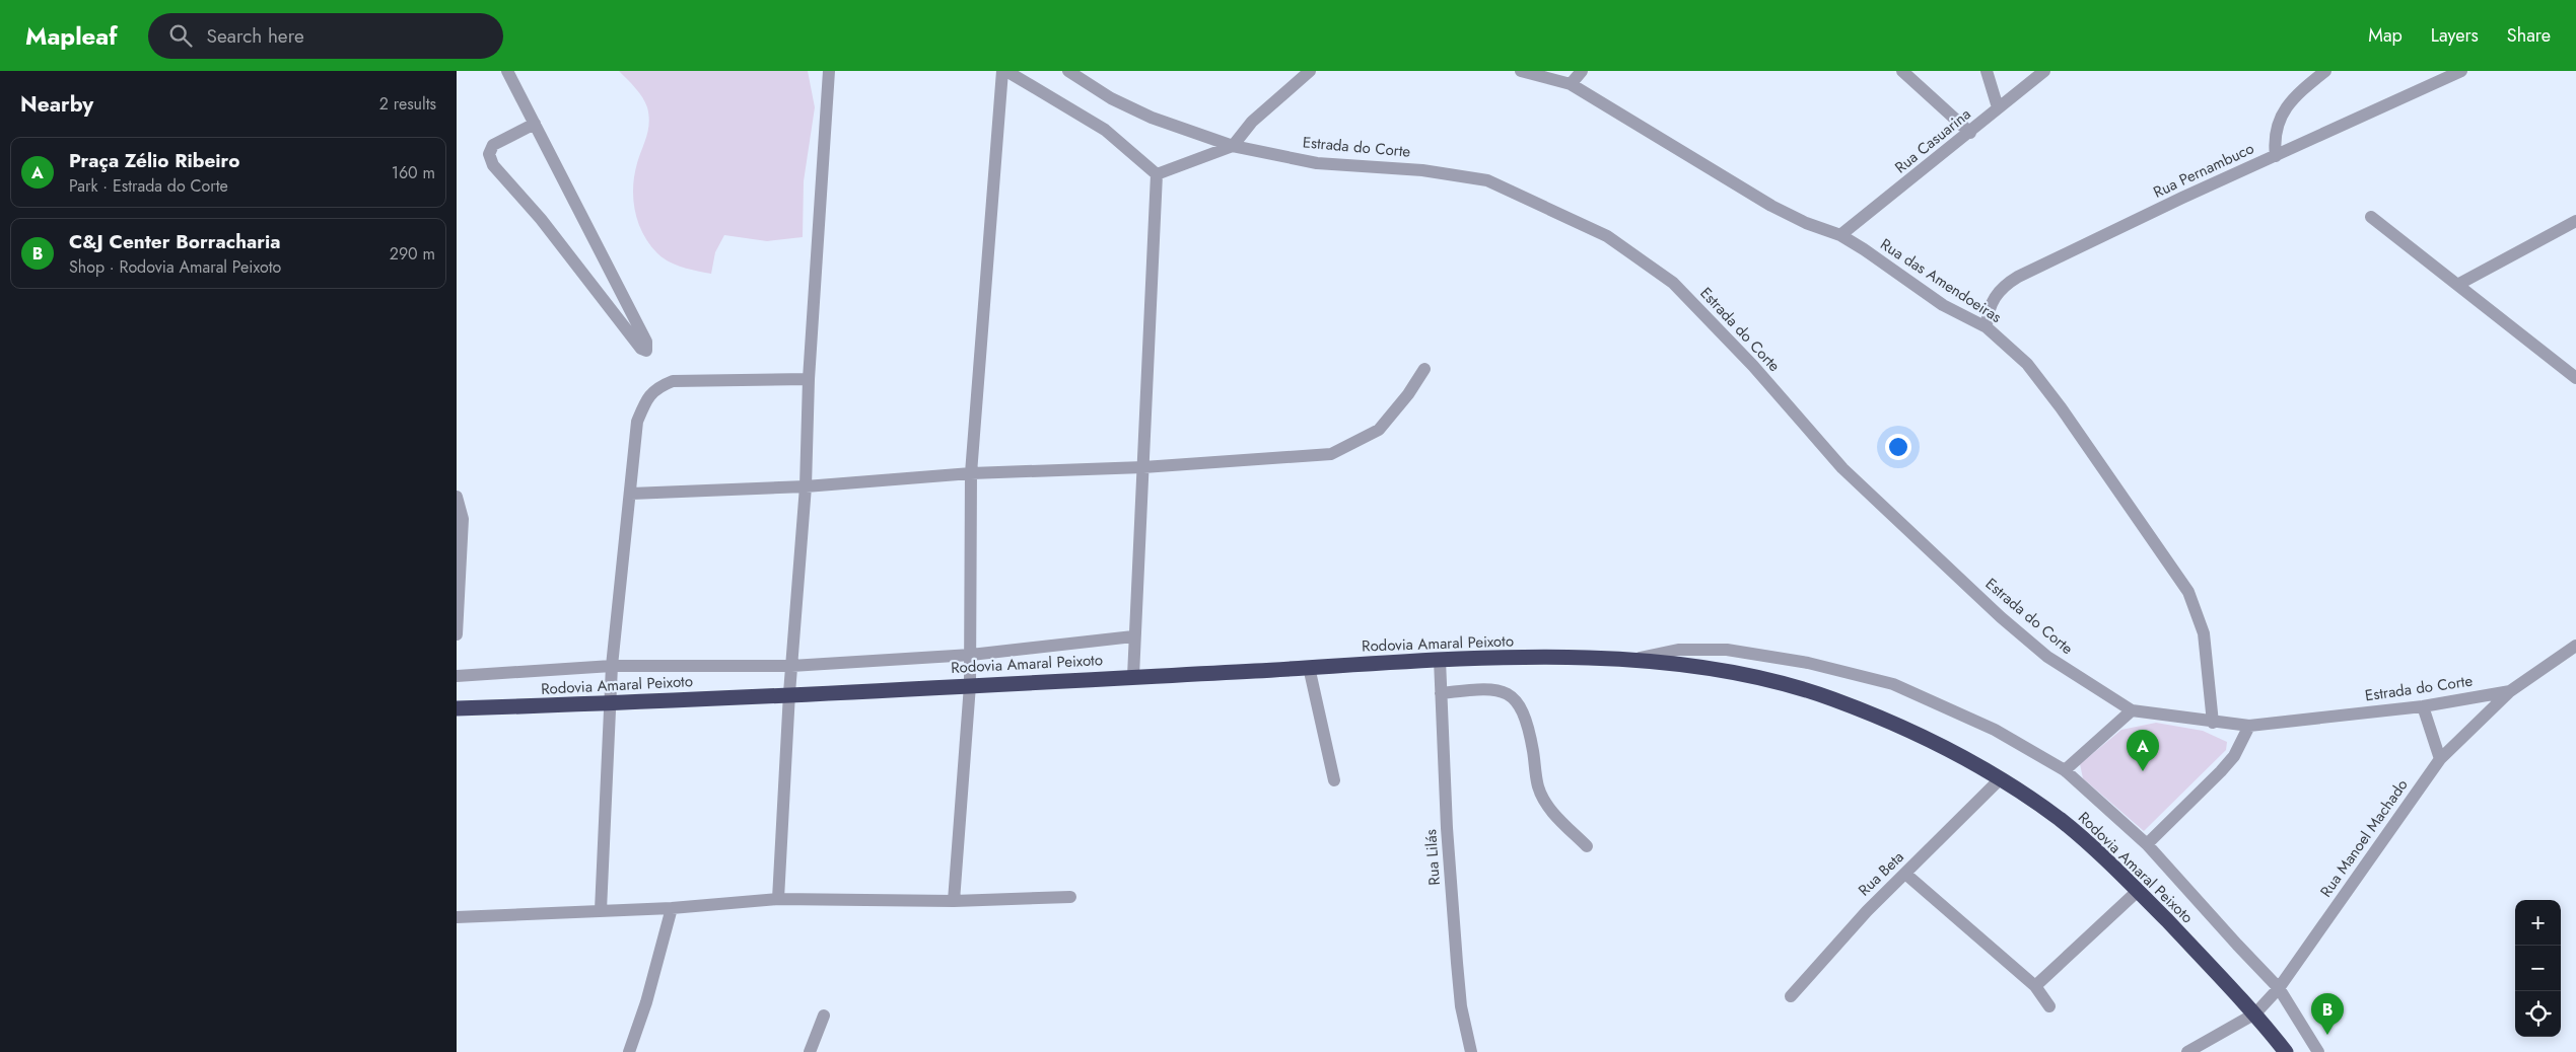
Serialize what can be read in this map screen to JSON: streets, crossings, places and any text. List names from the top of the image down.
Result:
{
  "streets": {
    "highway": ["Rodovia Amaral Peixoto"],
    "street": [
      "Rua Casuarina",
      "Estrada do Corte",
      "Rua Pernambuco",
      "Rua das Amendoeiras",
      "Rua Manoel Machado",
      "Rua Lilás",
      "Rua Beta"
    ]
  },
  "crossings": [
    ["Rua Casuarina", "Rua das Amendoeiras"],
    ["Estrada do Corte", "Rua das Amendoeiras"],
    ["Estrada do Corte", "Rua Manoel Machado"],
    ["Rua Pernambuco", "Rua das Amendoeiras"],
    ["Rodovia Amaral Peixoto", "Rua Manoel Machado"],
    ["Rodovia Amaral Peixoto", "Rua Lilás"],
    ["Rodovia Amaral Peixoto", "Rua Beta"]
  ],
  "page": {
    "header": "Mapleaf",
    "search": "Search here",
    "nav": ["Map", "Layers", "Share"],
    "heading": ["Nearby", "2 results"],
    "list": [
      {
        "mark": "A",
        "name": "Praça Zélio Ribeiro",
        "note": "Park · Estrada do Corte",
        "value": "160 m"
      },
      {
        "mark": "B",
        "name": "C&J Center Borracharia",
        "note": "Shop · Rodovia Amaral Peixoto",
        "value": "290 m"
      }
    ],
    "pins": ["A", "B"],
    "map_buttons": ["+", "−"]
  }
}
